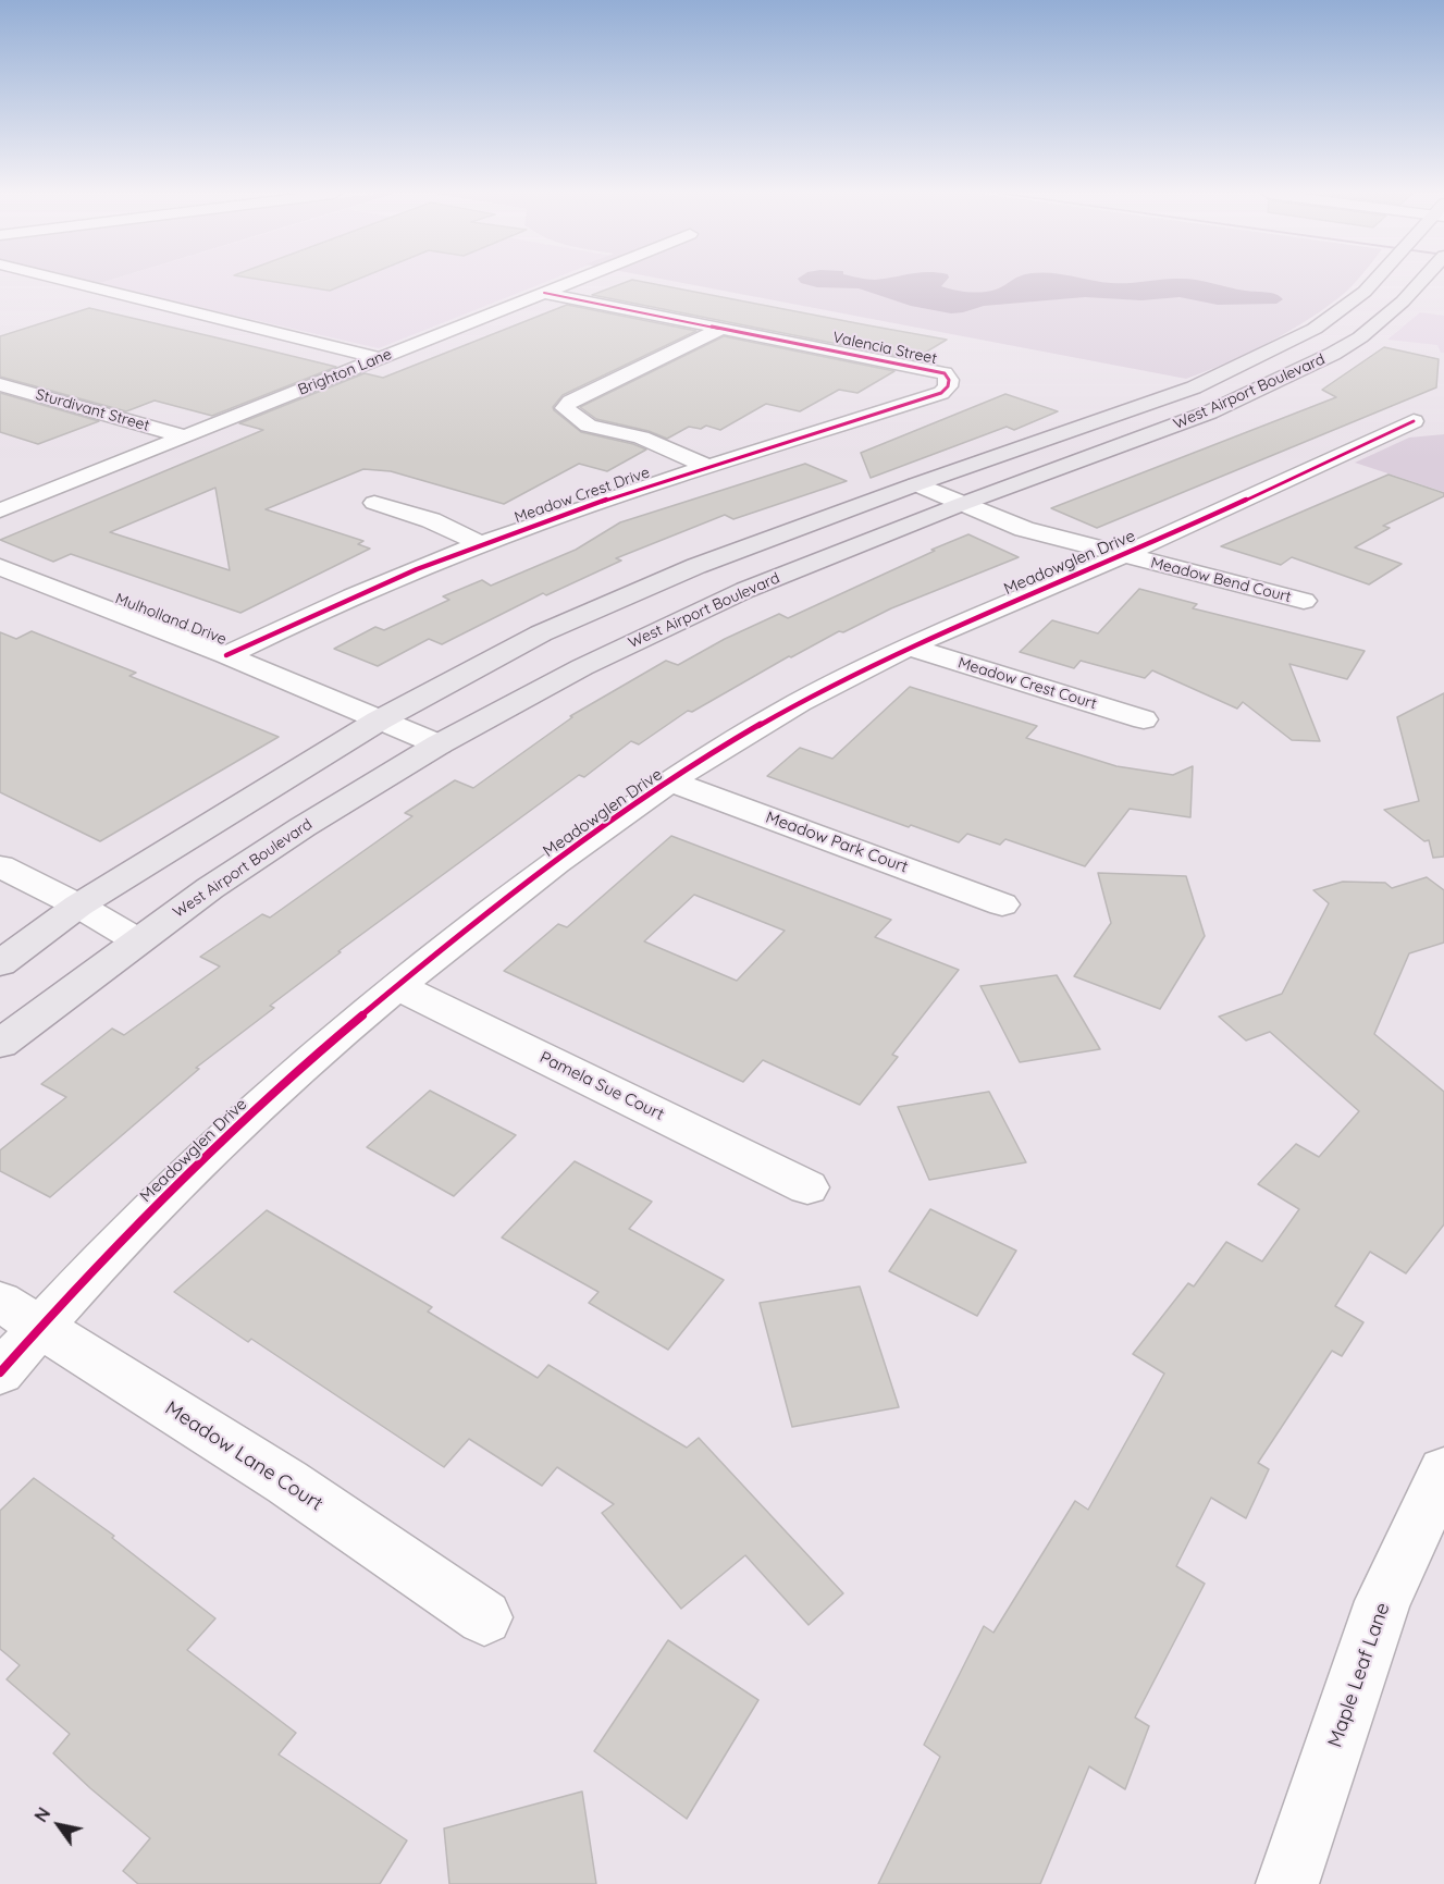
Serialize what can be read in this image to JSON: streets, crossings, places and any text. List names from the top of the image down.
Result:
{
  "streets": {
    "main road": ["West Airport Boulevard"],
    "street": [
      "Valencia Street",
      "Brighton Lane",
      "Sturdivant Street",
      "Meadow Crest Drive",
      "Meadowglen Drive",
      "Meadow Bend Court",
      "Mulholland Drive",
      "Meadow Crest Court",
      "Meadow Park Court",
      "Pamela Sue Court",
      "Meadow Lane Court",
      "Maple Leaf Lane"
    ]
  },
  "crossings": [
    ["Valencia Street", "Brighton Lane"],
    ["Valencia Street", "Meadow Crest Drive"],
    ["Brighton Lane", "Sturdivant Street"],
    ["West Airport Boulevard", "Meadow Bend Court"],
    ["West Airport Boulevard", "Mulholland Drive"],
    ["Meadow Crest Drive", "Mulholland Drive"],
    ["Meadowglen Drive", "Meadow Bend Court"],
    ["Meadowglen Drive", "Meadow Crest Court"],
    ["Meadowglen Drive", "Meadow Park Court"],
    ["Meadowglen Drive", "Pamela Sue Court"],
    ["Meadowglen Drive", "Meadow Lane Court"]
  ],
  "north": "top left"
}
